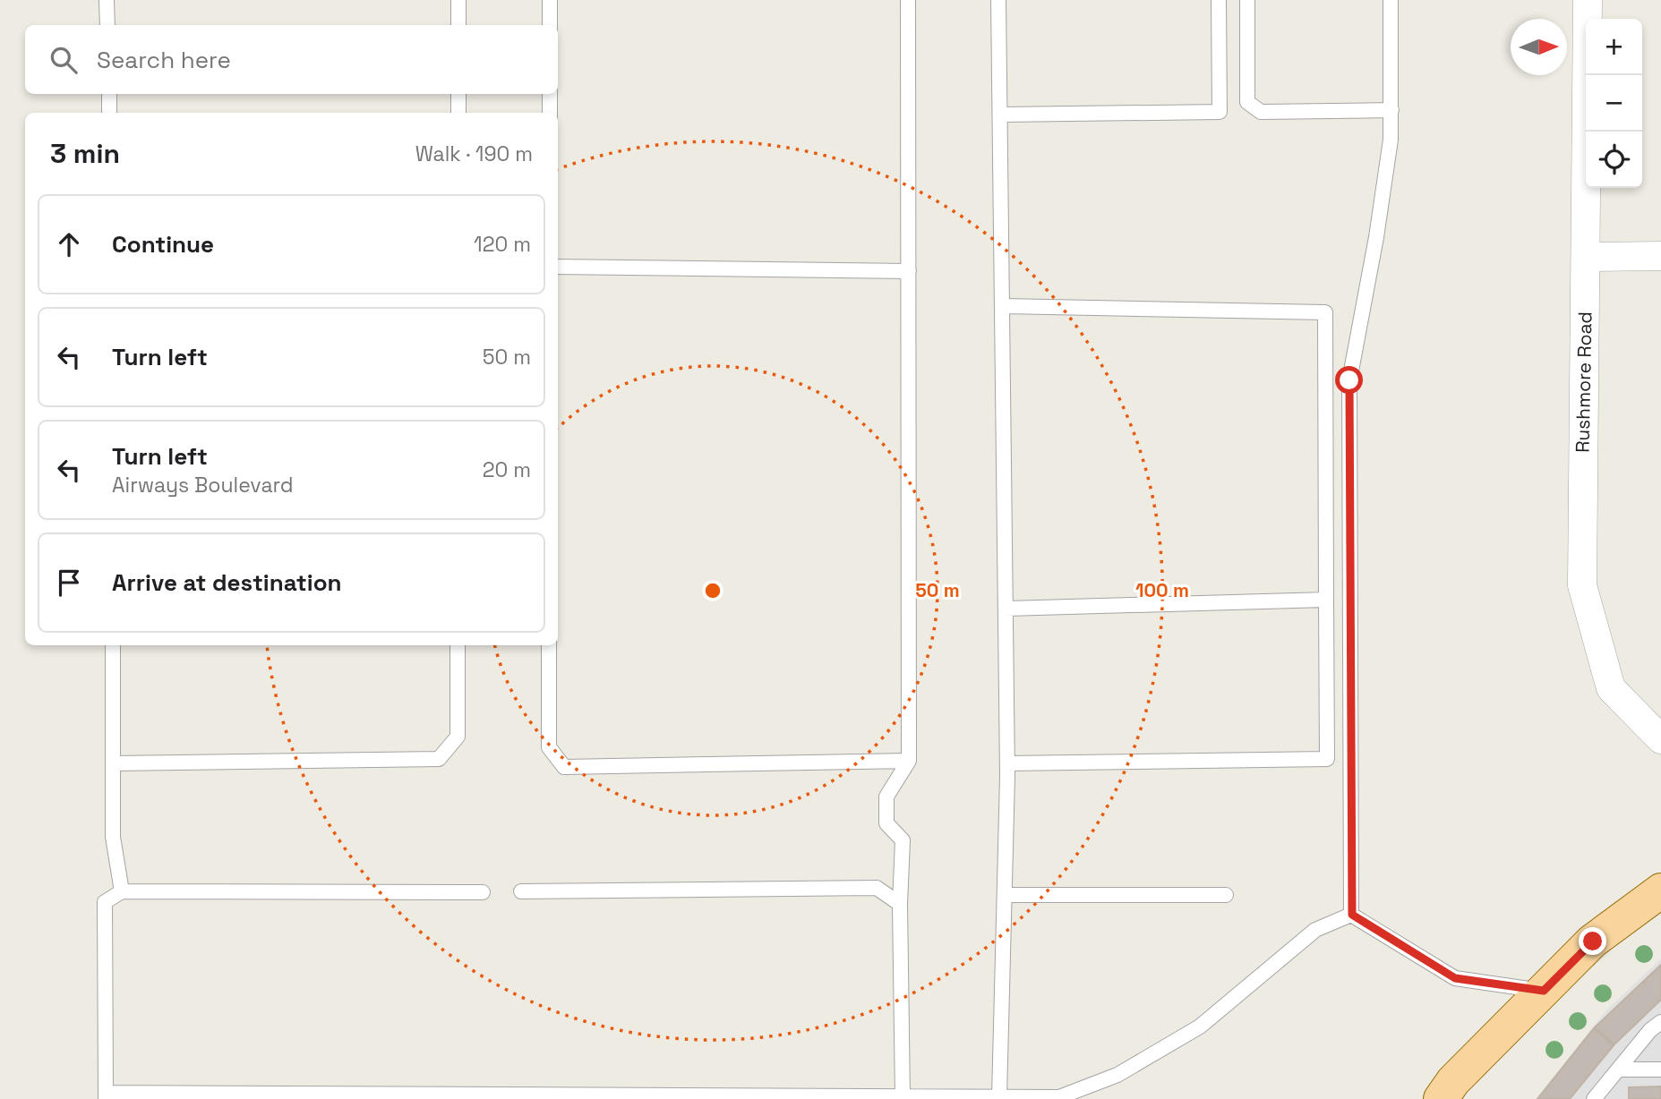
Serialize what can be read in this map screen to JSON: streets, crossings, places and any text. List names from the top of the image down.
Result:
{
  "streets": {
    "street": ["Rushmore Road"]
  },
  "north": "right",
  "page": {
    "map_buttons": ["+", "−"],
    "search": "Search here",
    "heading": ["3 min", "Walk · 190 m"],
    "list": [
      ["Continue", "120 m"],
      ["Turn left", "50 m"],
      ["Turn left", "Airways Boulevard", "20 m"],
      "Arrive at destination"
    ]
  },
  "rings": ["50 m", "100 m"]
}
